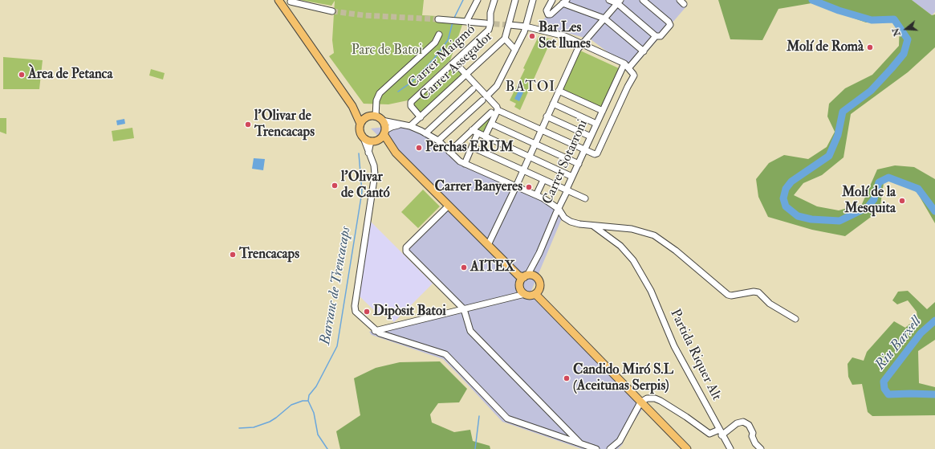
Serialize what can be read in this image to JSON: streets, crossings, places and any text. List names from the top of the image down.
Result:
{
  "streets": {
    "street": [
      "Carrer Maigmó",
      "Carrer Assegador",
      "Carrer Sotarroni",
      "Partida Riquer Alt"
    ]
  },
  "crossings": [
    ["Carrer Maigmó", "Carrer Assegador"]
  ],
  "districts": ["BATOI"],
  "water": ["Barranc de Trencacaps", "Riu Barxell"],
  "parks": ["Parc de Batoi"],
  "places": [
    "Bar Les Set llunes",
    "Molí de Romà",
    "Àrea de Petanca",
    "l'Olivar de Trencacaps",
    "Perchas ERUM",
    "l'Olivar de Cantó",
    "Carrer Banyeres",
    "Molí de la Mesquita",
    "Trencacaps",
    "AITEX",
    "Dipòsit Batoi",
    "Candido Miró S.L (Aceitunas Serpis)"
  ],
  "north": "left"
}
